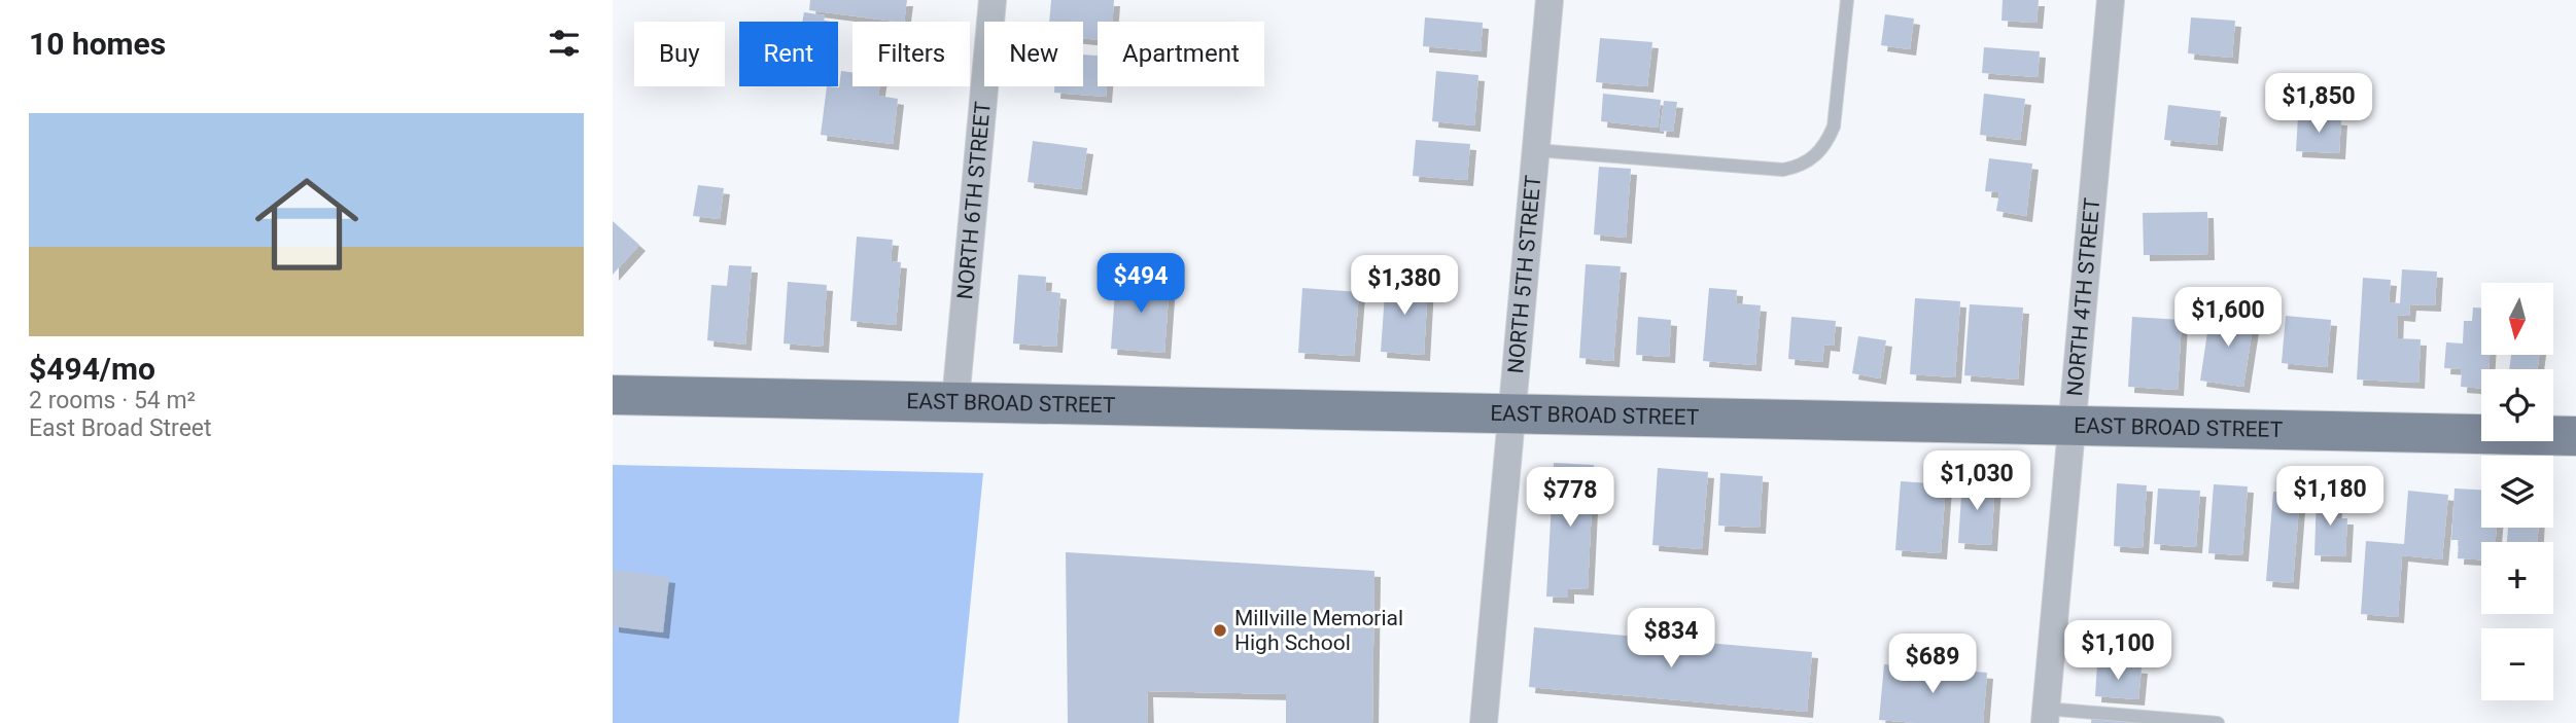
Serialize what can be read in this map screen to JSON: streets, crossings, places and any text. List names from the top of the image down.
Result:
{
  "streets": {
    "main road": ["EAST BROAD STREET"],
    "street": ["NORTH 6TH STREET", "NORTH 5TH STREET", "NORTH 4TH STREET"]
  },
  "crossings": [
    ["NORTH 6TH STREET", "EAST BROAD STREET"],
    ["NORTH 5TH STREET", "EAST BROAD STREET"],
    ["NORTH 4TH STREET", "EAST BROAD STREET"]
  ],
  "places": ["Millville Memorial High School"],
  "north": "bottom",
  "page": {
    "heading": "10 homes",
    "chip": [
      "Buy",
      "Rent",
      "Filters",
      "New",
      "Apartment"
    ],
    "price": [
      "$1,850",
      "$494",
      "$1,380",
      "$1,600",
      "$1,030",
      "$1,180",
      "$778",
      "$834",
      "$1,100",
      "$689"
    ],
    "list": [
      {
        "name": "$494/mo",
        "note": "2 rooms · 54 m² · East Broad Street"
      }
    ],
    "map_buttons": ["+", "−"]
  }
}
